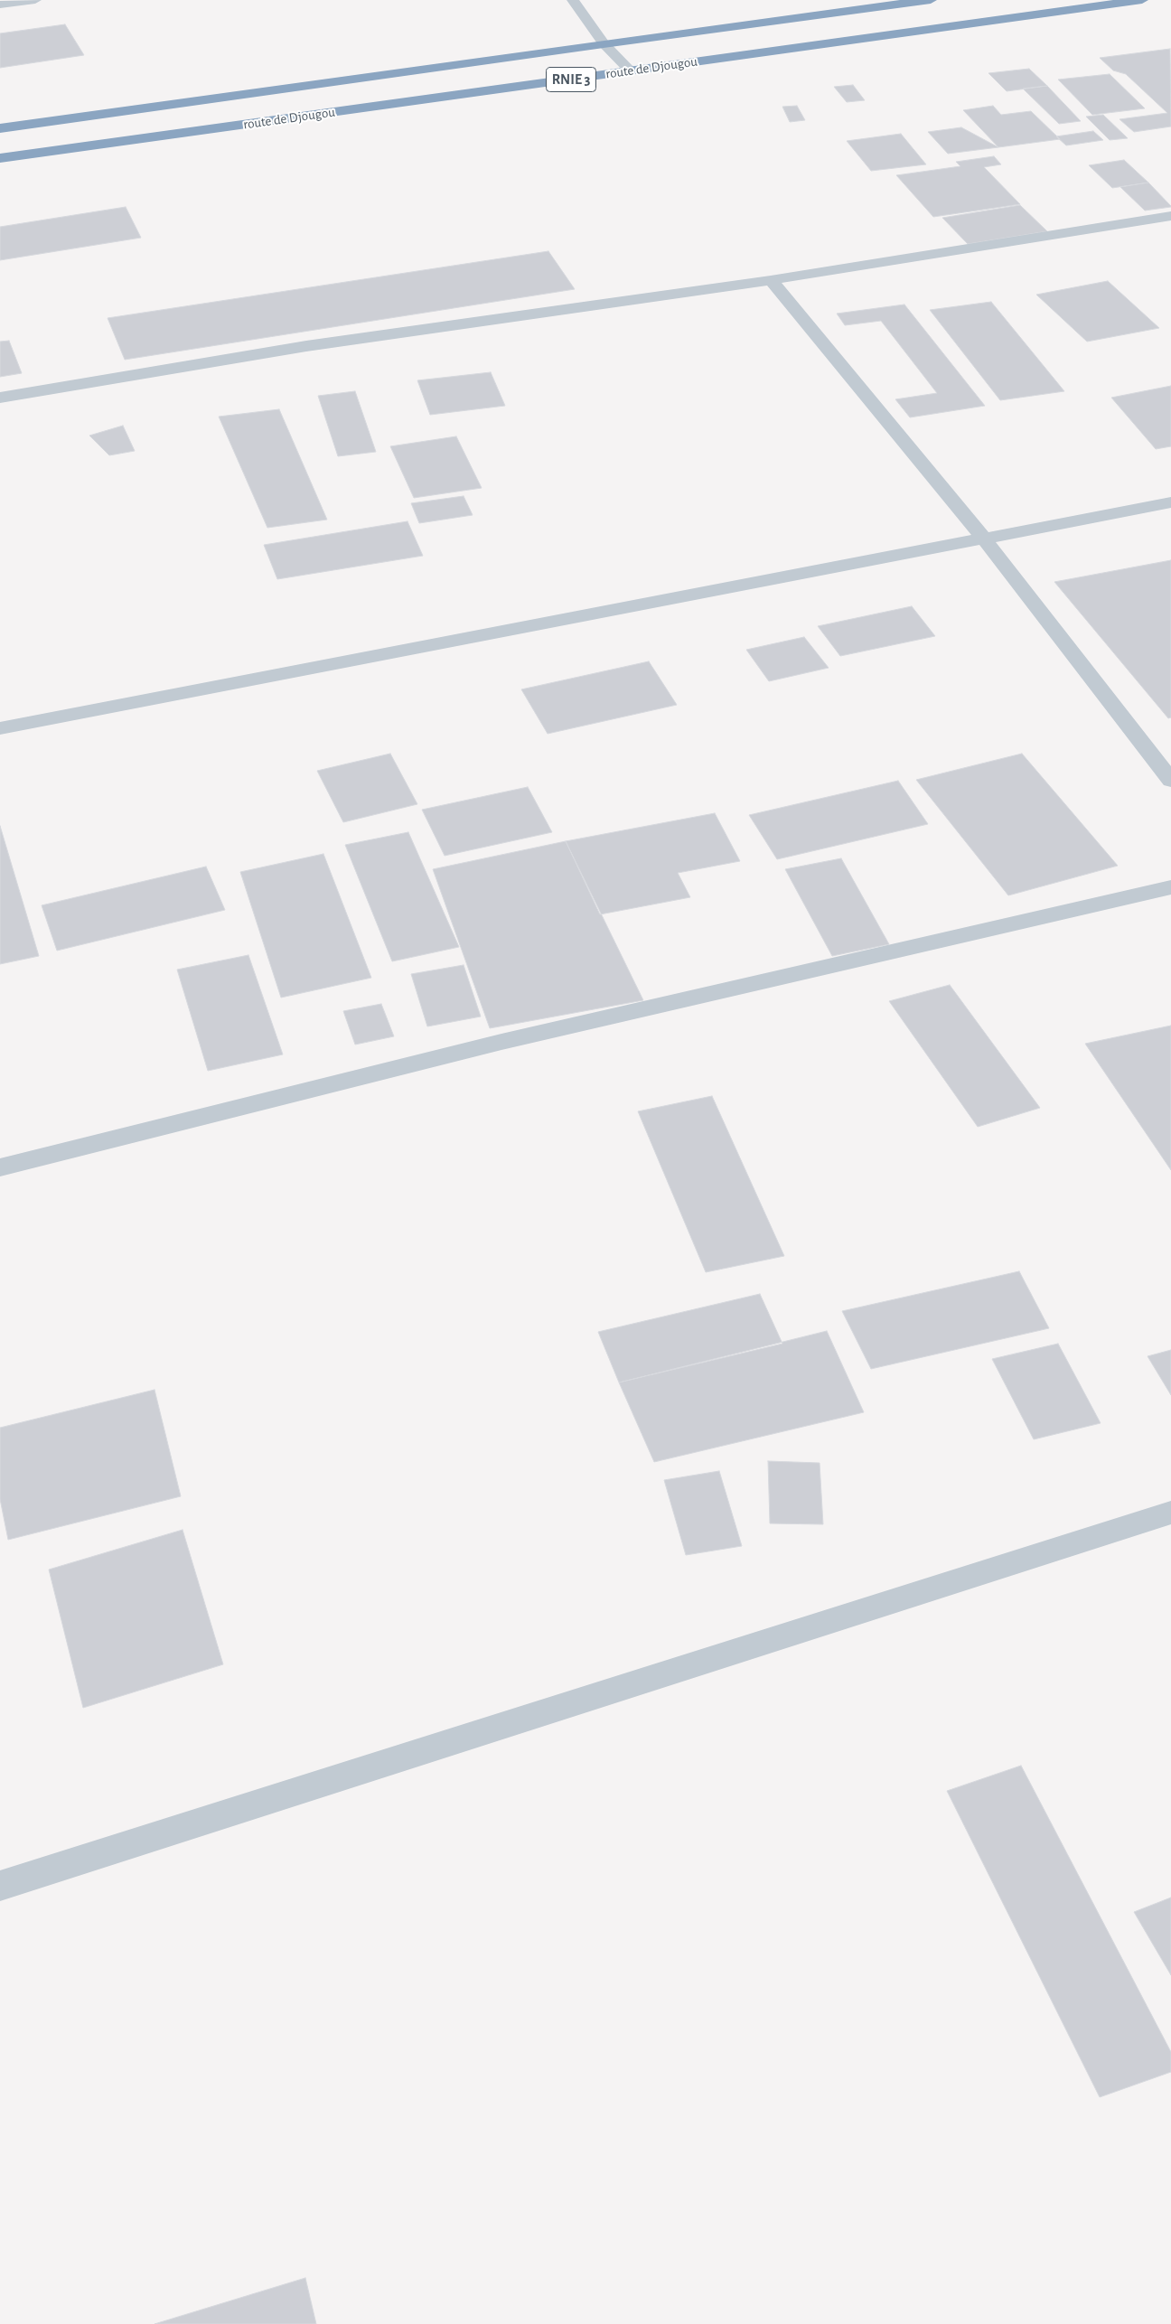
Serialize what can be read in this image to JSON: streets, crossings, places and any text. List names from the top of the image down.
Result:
{
  "streets": {
    "highway": ["route de Djougou", "RNIE 3"]
  }
}
